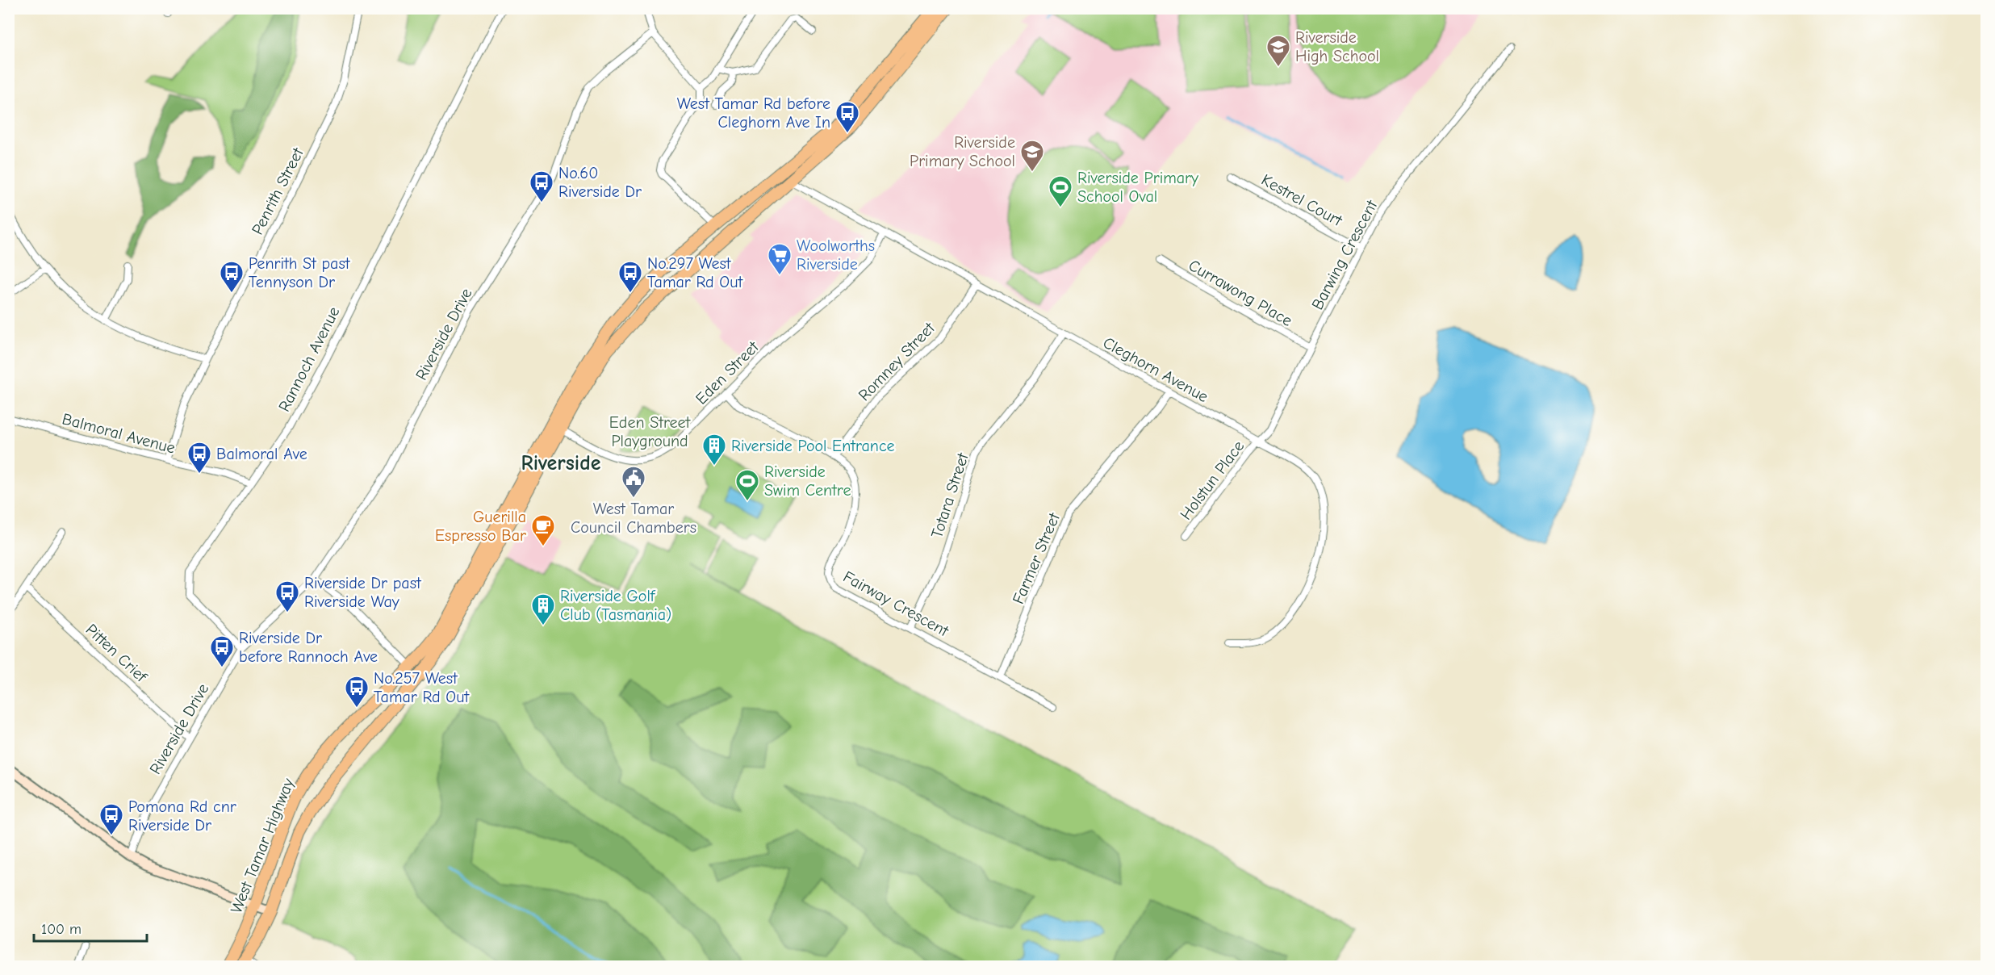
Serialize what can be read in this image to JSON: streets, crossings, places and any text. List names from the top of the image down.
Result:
{
  "streets": {
    "highway": ["West Tamar Highway"],
    "street": [
      "Penrith Street",
      "Kestrel Court",
      "Barwing Crescent",
      "Currawong Place",
      "Riverside Drive",
      "Rannoch Avenue",
      "Romney Street",
      "Cleghorn Avenue",
      "Eden Street",
      "Balmoral Avenue",
      "Holstun Place",
      "Totara Street",
      "Farmer Street",
      "Fairway Crescent",
      "Pitten Crief"
    ]
  },
  "crossings": [
    ["Penrith Street", "Balmoral Avenue"],
    ["Kestrel Court", "Barwing Crescent"],
    ["Barwing Crescent", "Currawong Place"],
    ["Barwing Crescent", "Cleghorn Avenue"],
    ["Barwing Crescent", "Holstun Place"],
    ["Riverside Drive", "Rannoch Avenue"],
    ["Riverside Drive", "Pitten Crief"],
    ["Rannoch Avenue", "Balmoral Avenue"],
    ["Romney Street", "Cleghorn Avenue"],
    ["Romney Street", "Fairway Crescent"],
    ["Cleghorn Avenue", "Eden Street"],
    ["Cleghorn Avenue", "Holstun Place"],
    ["Cleghorn Avenue", "Totara Street"],
    ["Cleghorn Avenue", "Farmer Street"],
    ["Cleghorn Avenue", "West Tamar Highway"],
    ["Eden Street", "Fairway Crescent"],
    ["Eden Street", "West Tamar Highway"],
    ["Totara Street", "Fairway Crescent"],
    ["Farmer Street", "Fairway Crescent"]
  ],
  "districts": ["Riverside"],
  "parks": ["Eden Street Playground"],
  "places": {
    "school or university": ["Riverside High School", "Riverside Primary School"],
    "bus stop": [
      "West Tamar Rd before Cleghorn Ave In",
      "No.60 Riverside Dr",
      "Penrith St past Tennyson Dr",
      "No.297 West Tamar Rd Out",
      "Balmoral Ave",
      "Riverside Dr past Riverside Way",
      "Riverside Dr before Rannoch Ave",
      "No.257 West Tamar Rd Out",
      "Pomona Rd cnr Riverside Dr"
    ],
    "sports": ["Riverside Primary School Oval", "Riverside Swim Centre"],
    "supermarket": ["Woolworths Riverside"],
    "building": ["Riverside Pool Entrance", "Riverside Golf Club (Tasmania)"],
    "public building": ["West Tamar Council Chambers"],
    "cafe": ["Guerilla Espresso Bar"]
  },
  "scale_bar": "100 m"
}
